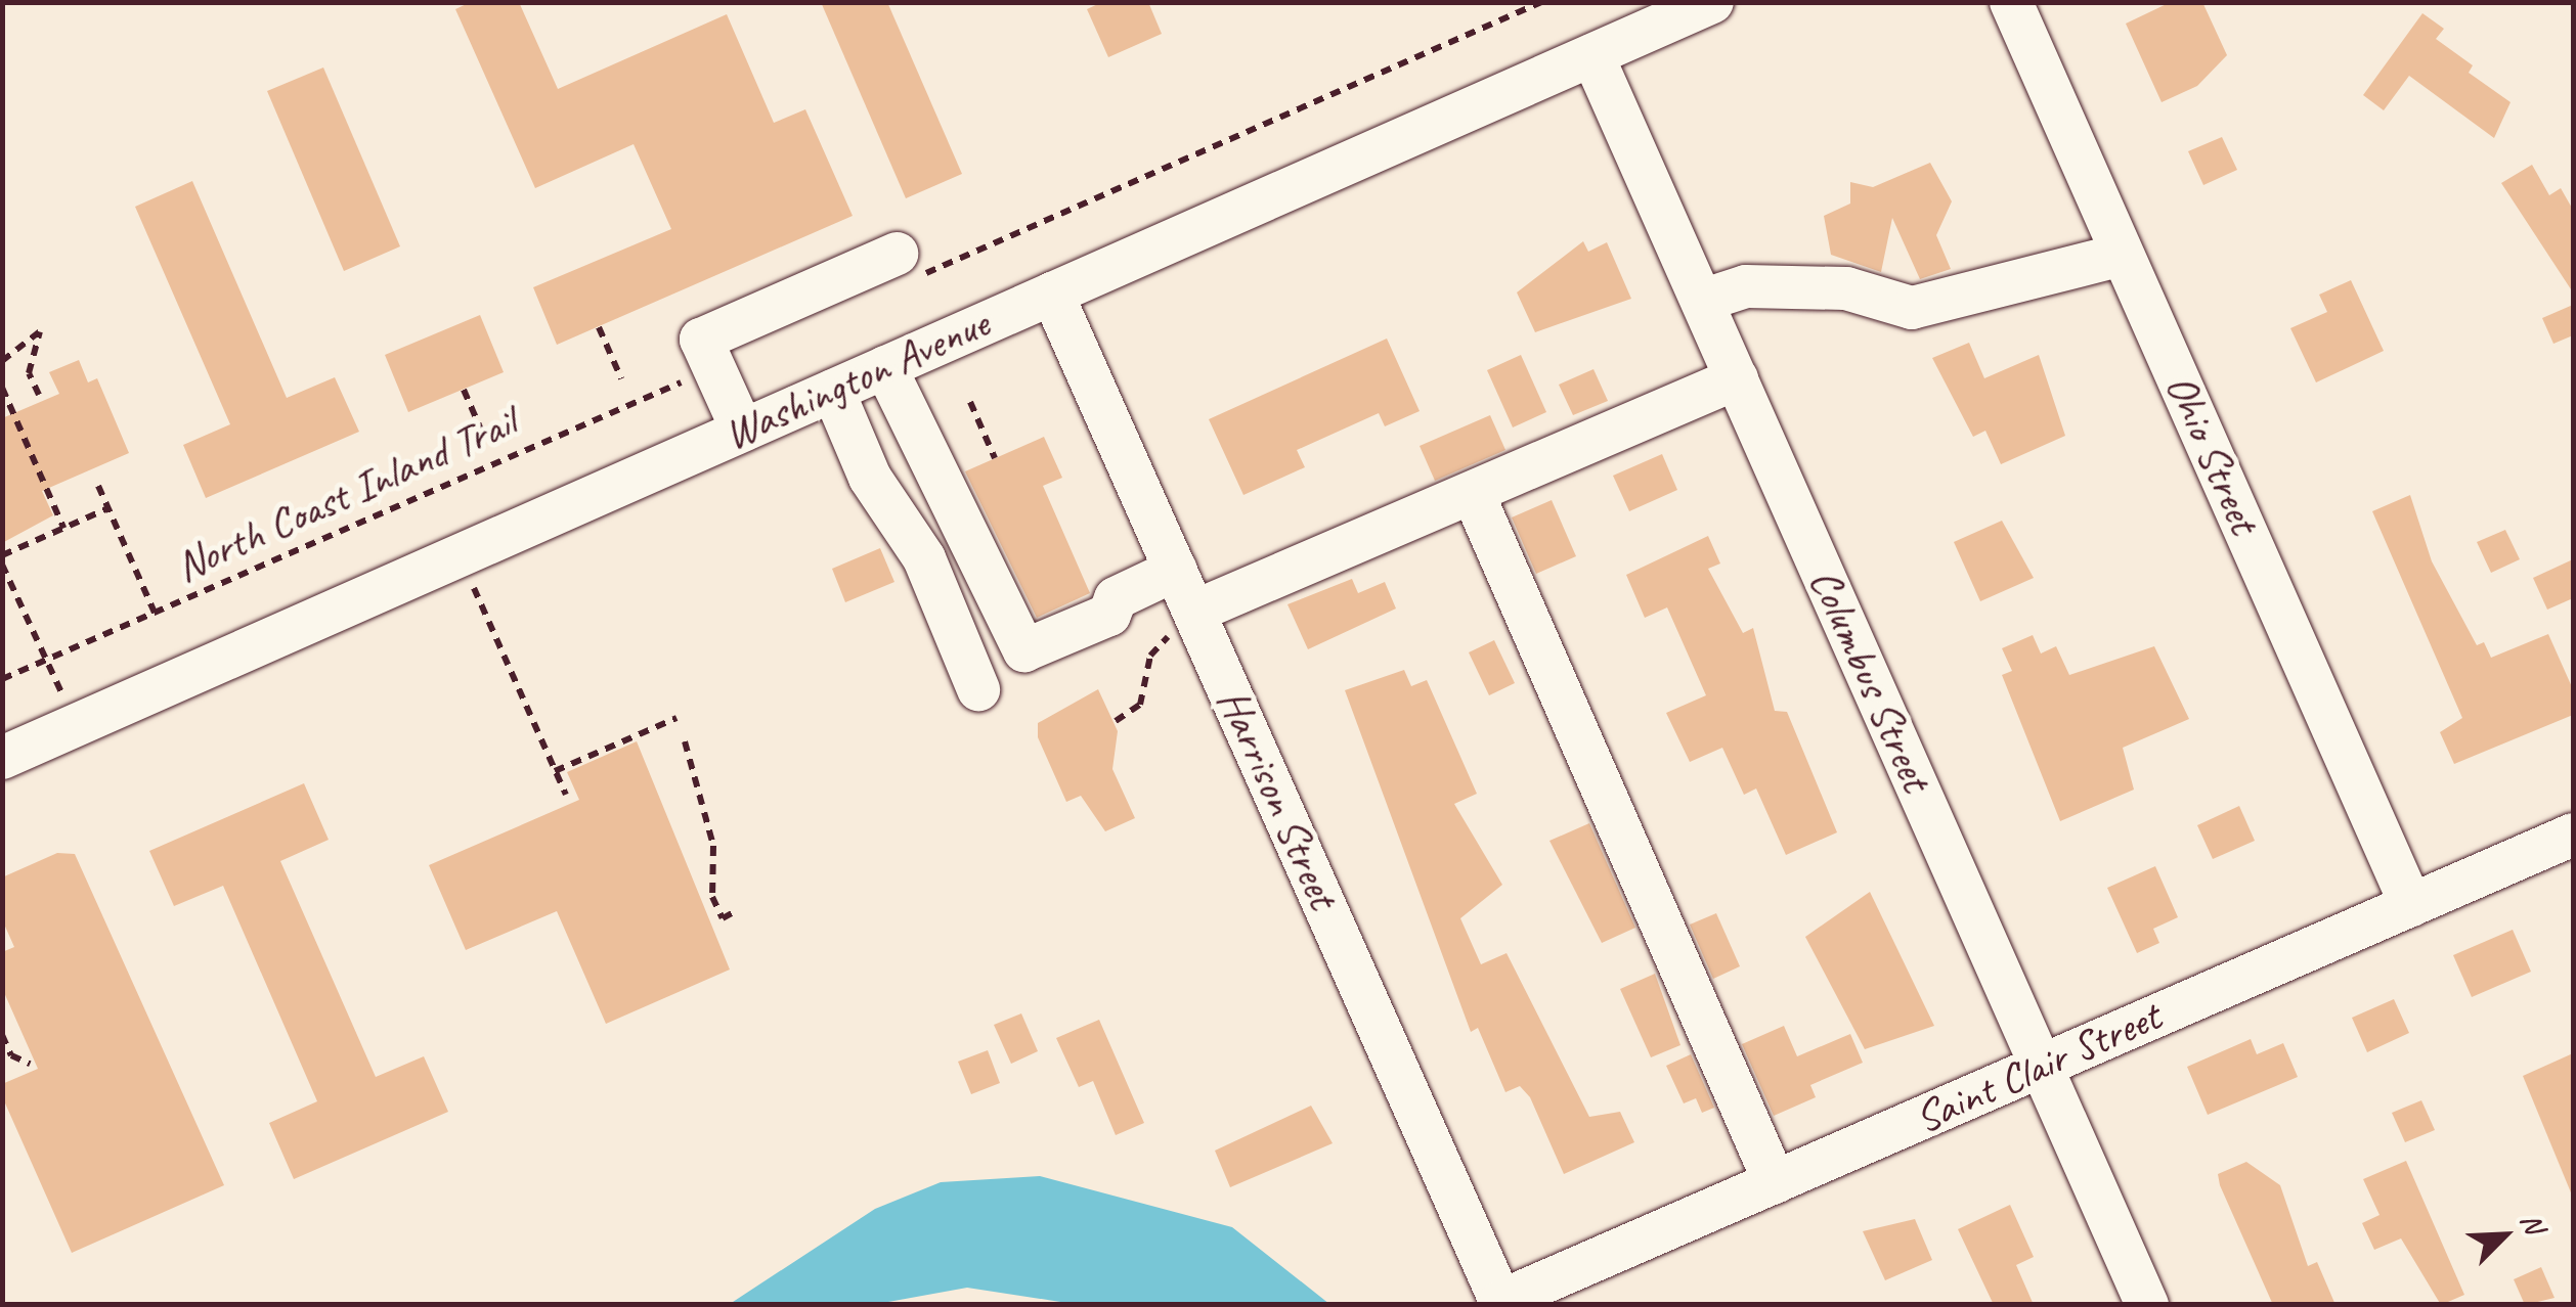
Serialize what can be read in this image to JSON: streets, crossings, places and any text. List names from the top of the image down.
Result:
{
  "streets": {
    "street": [
      "Washington Avenue",
      "Ohio Street",
      "Columbus Street",
      "Harrison Street",
      "Saint Clair Street"
    ],
    "path": ["North Coast Inland Trail"]
  },
  "crossings": [
    ["Washington Avenue", "Columbus Street"],
    ["Washington Avenue", "Harrison Street"],
    ["Ohio Street", "Saint Clair Street"],
    ["Columbus Street", "Saint Clair Street"],
    ["Harrison Street", "Saint Clair Street"]
  ],
  "north": "top right"
}
